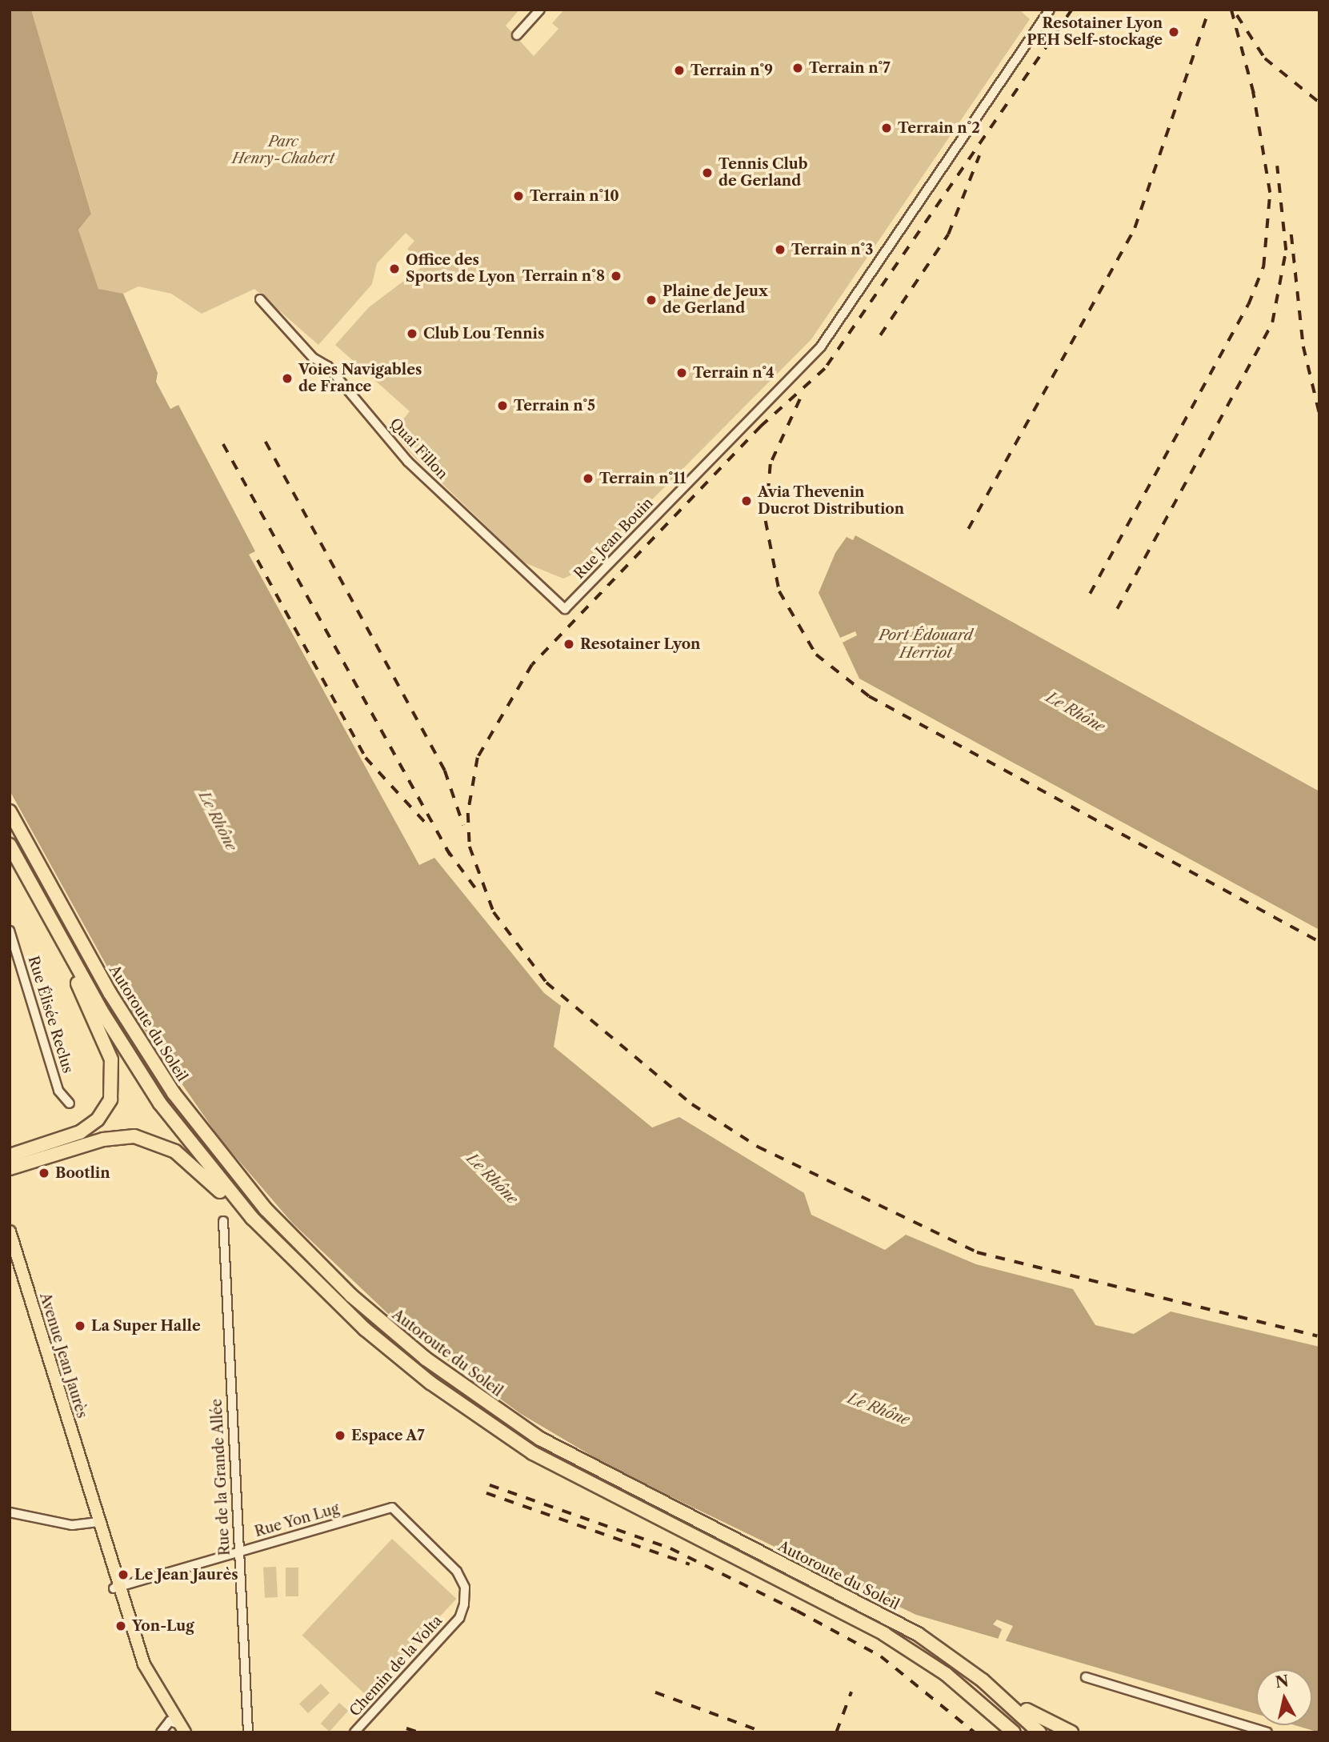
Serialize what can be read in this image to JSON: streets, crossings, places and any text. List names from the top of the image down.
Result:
{
  "streets": {
    "highway": ["Autoroute du Soleil"],
    "main road": ["Avenue Jean Jaurès"],
    "street": [
      "Quai Fillon",
      "Rue Jean Bouin",
      "Rue Élisée Reclus",
      "Rue de la Grande Allée",
      "Rue Yon Lug",
      "Chemin de la Volta"
    ]
  },
  "crossings": [
    ["Quai Fillon", "Rue Jean Bouin"],
    ["Avenue Jean Jaurès", "Rue Yon Lug"],
    ["Rue de la Grande Allée", "Rue Yon Lug"],
    ["Rue Yon Lug", "Chemin de la Volta"]
  ],
  "water": ["Port Édouard Herriot", "Le Rhône"],
  "parks": ["Parc Henry-Chabert"],
  "places": [
    "Resotainer Lyon PEH Self-stockage",
    "Terrain n°7",
    "Terrain n°9",
    "Terrain n°2",
    "Tennis Club de Gerland",
    "Terrain n°10",
    "Terrain n°3",
    "Office des Sports de Lyon",
    "Terrain n°8",
    "Plaine de Jeux de Gerland",
    "Club Lou Tennis",
    "Terrain n°4",
    "Voies Navigables de France",
    "Terrain n°5",
    "Terrain n°11",
    "Avia Thevenin Ducrot Distribution",
    "Resotainer Lyon",
    "Bootlin",
    "La Super Halle",
    "Espace A7",
    "Le Jean Jaurès",
    "Yon-Lug"
  ],
  "north": "top"
}
